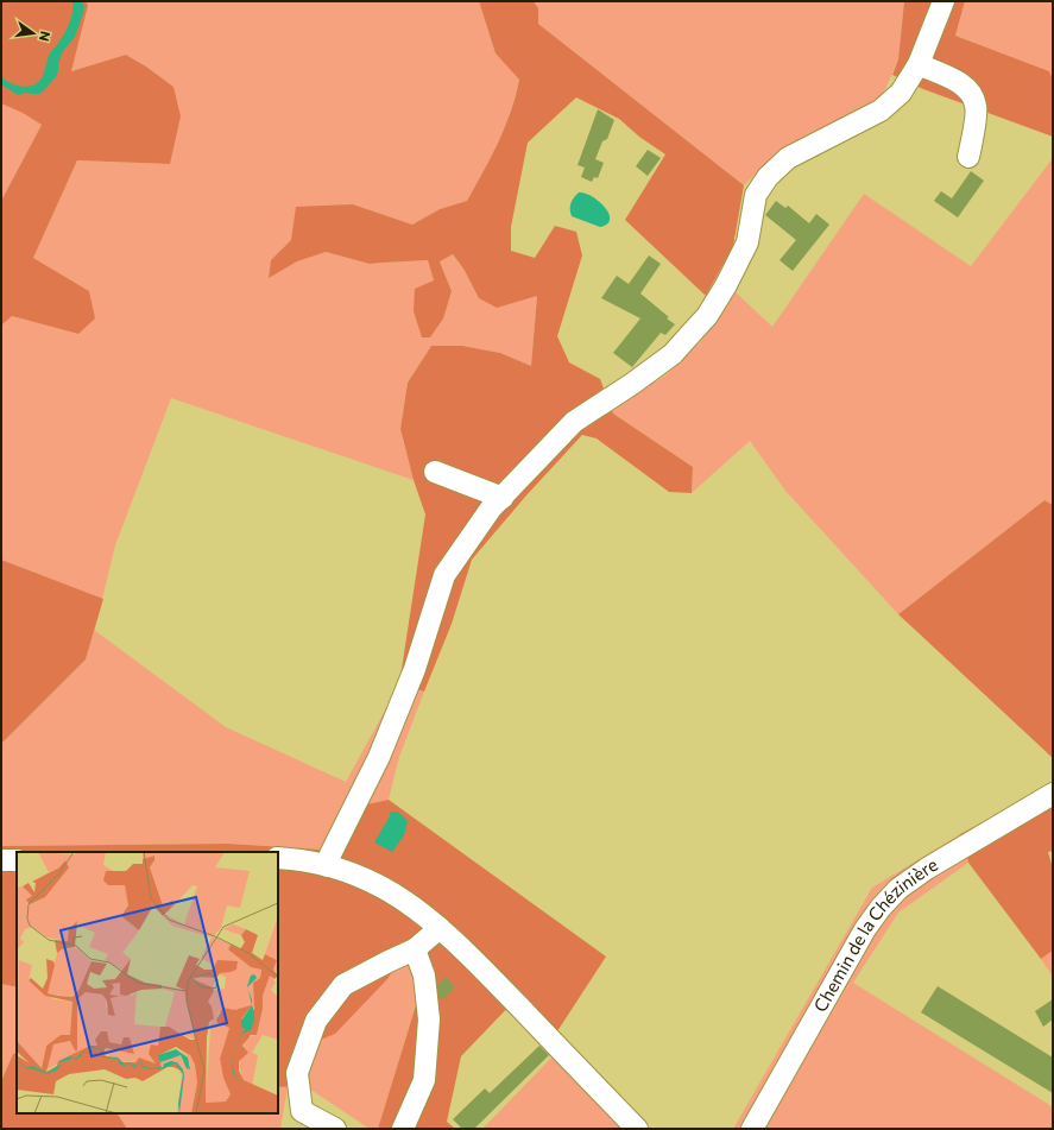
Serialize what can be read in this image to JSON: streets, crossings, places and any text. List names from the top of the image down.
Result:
{
  "streets": {
    "street": ["Chemin de la Chézinière"]
  },
  "north": "right"
}
